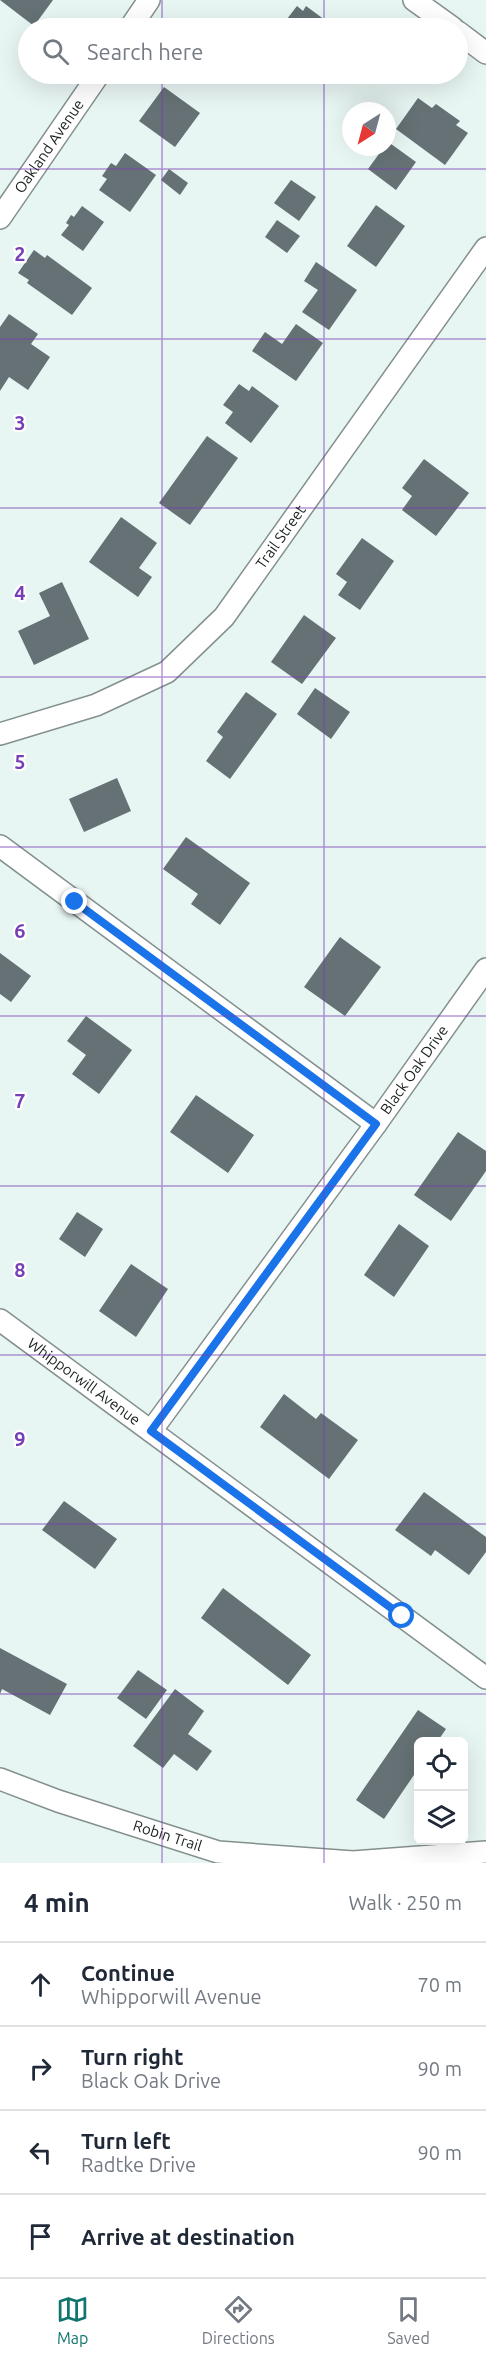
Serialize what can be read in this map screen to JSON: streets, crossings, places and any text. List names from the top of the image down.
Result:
{
  "streets": {
    "street": [
      "Oakland Avenue",
      "Trail Street",
      "Black Oak Drive",
      "Whipporwill Avenue",
      "Robin Trail"
    ]
  },
  "crossings": [
    ["Black Oak Drive", "Whipporwill Avenue"]
  ],
  "north": "bottom left",
  "page": {
    "search": "Search here",
    "heading": ["4 min", "Walk · 250 m"],
    "list": [
      ["Continue", "Whipporwill Avenue", "70 m"],
      ["Turn right", "Black Oak Drive", "90 m"],
      ["Turn left", "Radtke Drive", "90 m"],
      "Arrive at destination"
    ],
    "nav": ["Map", "Directions", "Saved"]
  },
  "grid": {
    "rows": [
      "2",
      "3",
      "4",
      "5",
      "6",
      "7",
      "8",
      "9"
    ]
  }
}
